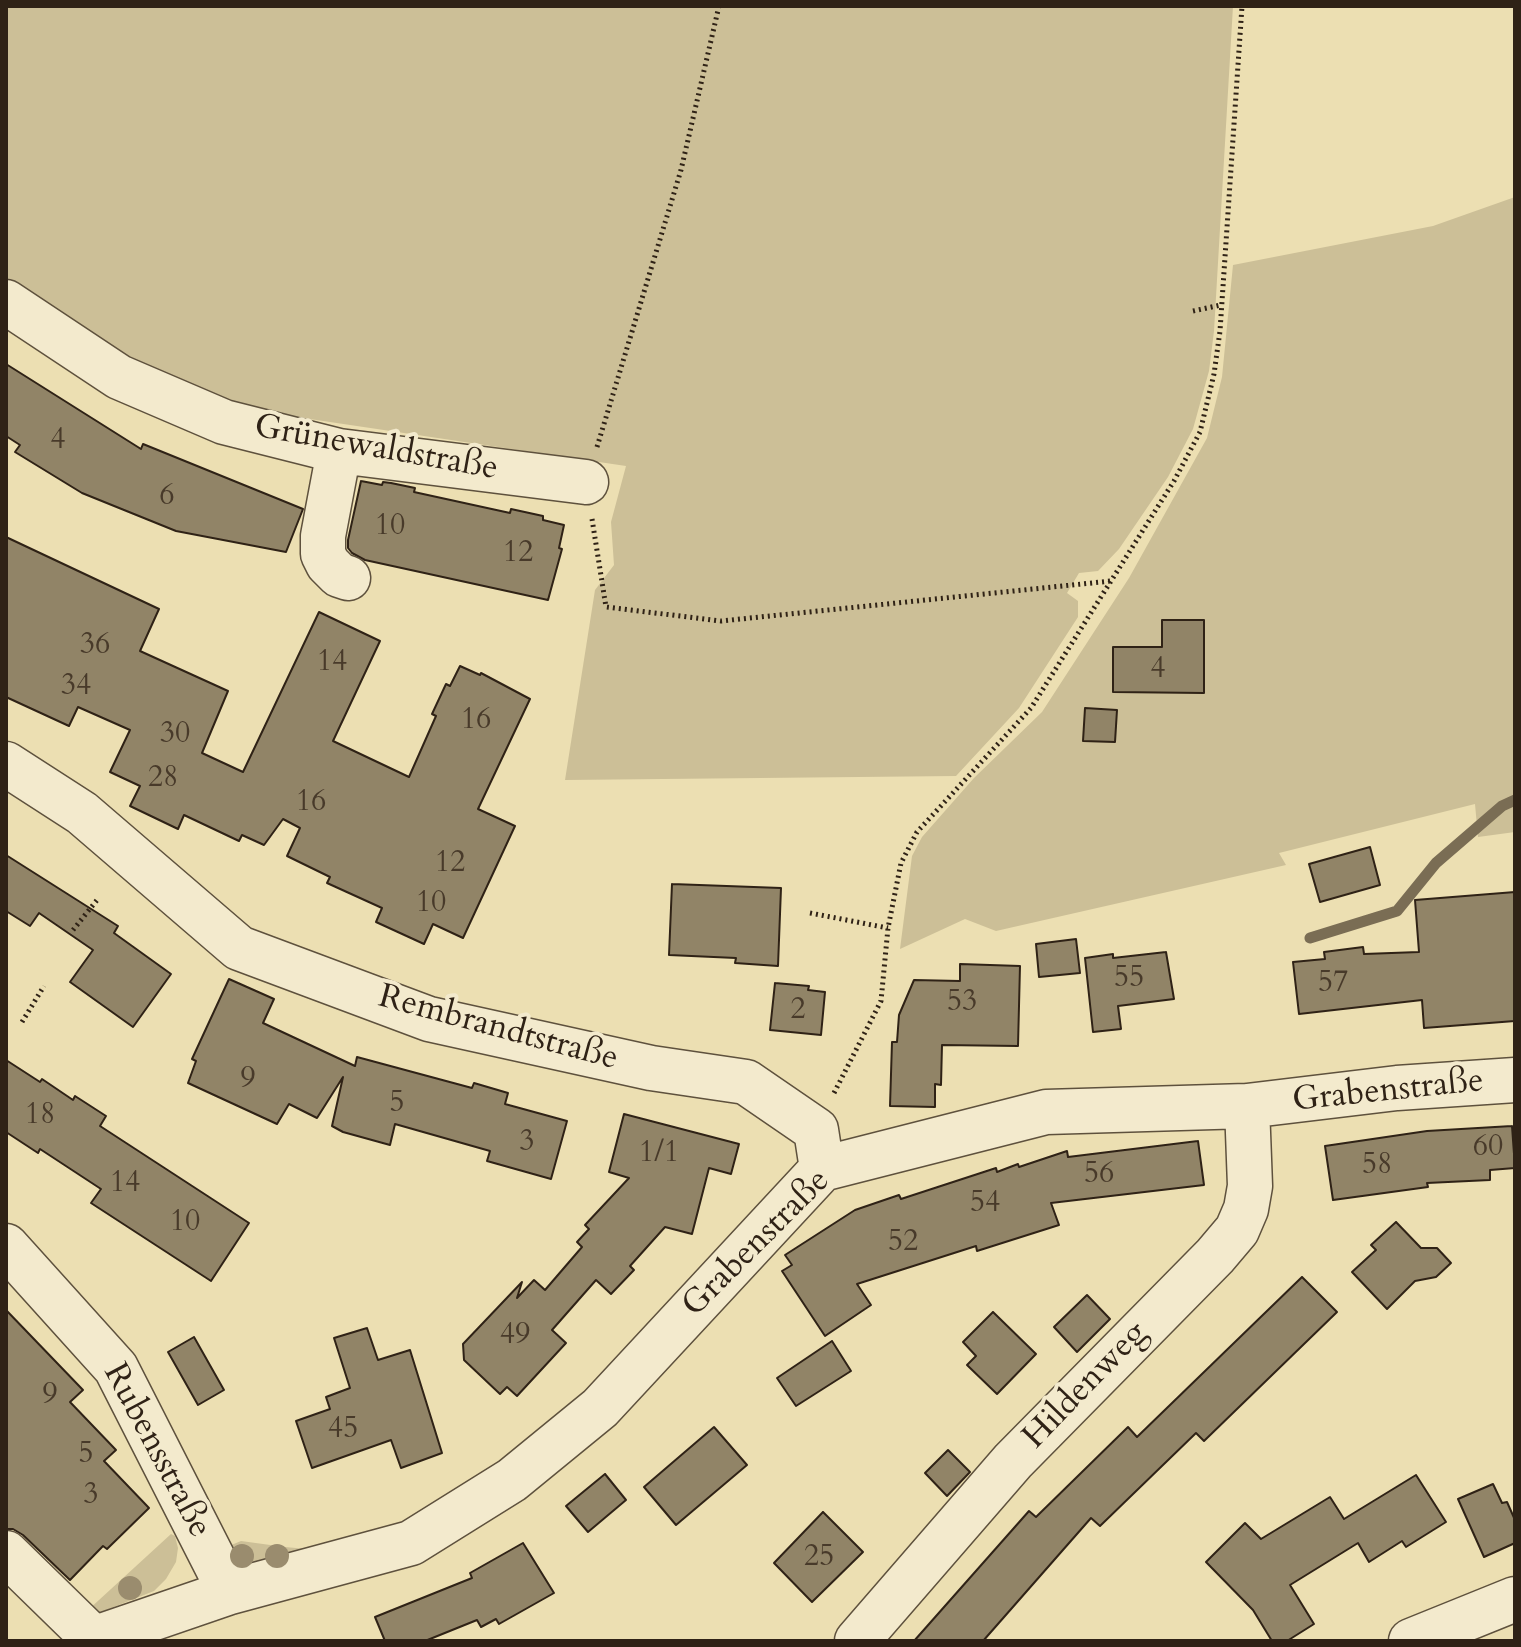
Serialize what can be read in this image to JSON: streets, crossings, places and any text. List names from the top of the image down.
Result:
{
  "streets": {
    "street": [
      "Grünewaldstraße",
      "Rembrandtstraße",
      "Grabenstraße",
      "Hildenweg",
      "Rubensstraße"
    ]
  },
  "crossings": [
    ["Rembrandtstraße", "Grabenstraße"],
    ["Grabenstraße", "Hildenweg"],
    ["Grabenstraße", "Rubensstraße"]
  ],
  "house_numbers": [
    "4",
    "6",
    "10",
    "12",
    "36",
    "14",
    "4",
    "34",
    "16",
    "30",
    "28",
    "16",
    "12",
    "10",
    "55",
    "57",
    "53",
    "2",
    "9",
    "5",
    "18",
    "3",
    "60",
    "1/1",
    "58",
    "56",
    "14",
    "54",
    "10",
    "52",
    "49",
    "9",
    "45",
    "5",
    "3",
    "25"
  ]
}
